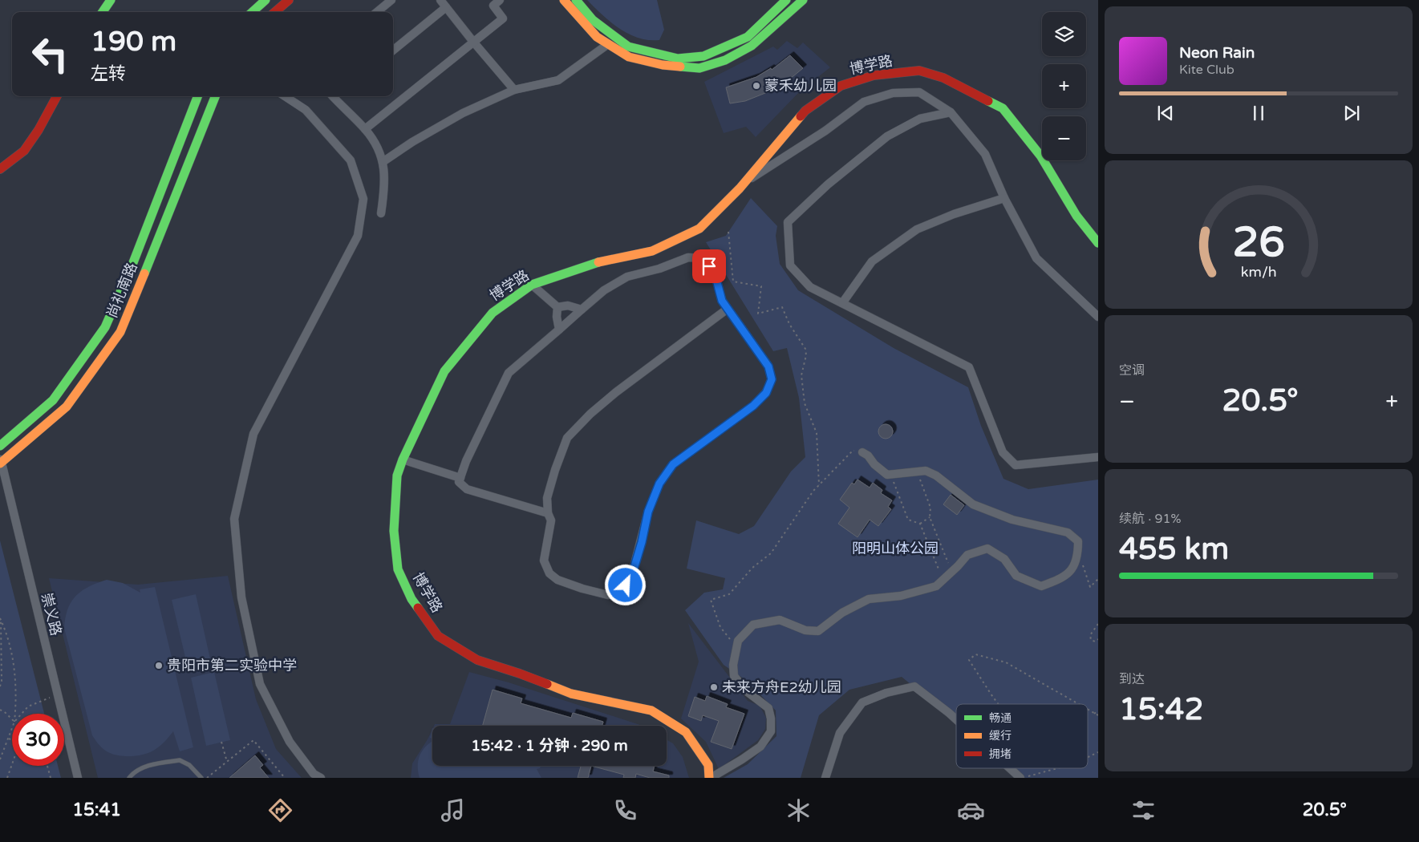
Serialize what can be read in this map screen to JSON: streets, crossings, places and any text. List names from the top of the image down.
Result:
{
  "streets": {
    "street": ["博学路", "尚礼南路", "崇义路"]
  },
  "crossings": [
    ["尚礼南路", "崇义路"]
  ],
  "parks": ["阳明山体公园"],
  "places": ["蒙禾幼儿园", "贵阳市第二实验中学", "未来方舟E2幼儿园"],
  "legend": ["畅通", "缓行", "拥堵"],
  "page": {
    "map_buttons": ["+", "−"],
    "turn": ["190 m", "左转"],
    "song": ["Neon Rain", "Kite Club"],
    "tile": [
      "空调",
      ["续航 · 91%", "455 km"],
      ["到达", "15:42"]
    ],
    "heat": ["−", "20.5°", "+"],
    "limit": "30",
    "trip": "15:42 · 1 分钟 · 290 m",
    "tabs": ["15:41", "20.5°"],
    "gauge": ["26", "km/h"]
  }
}
